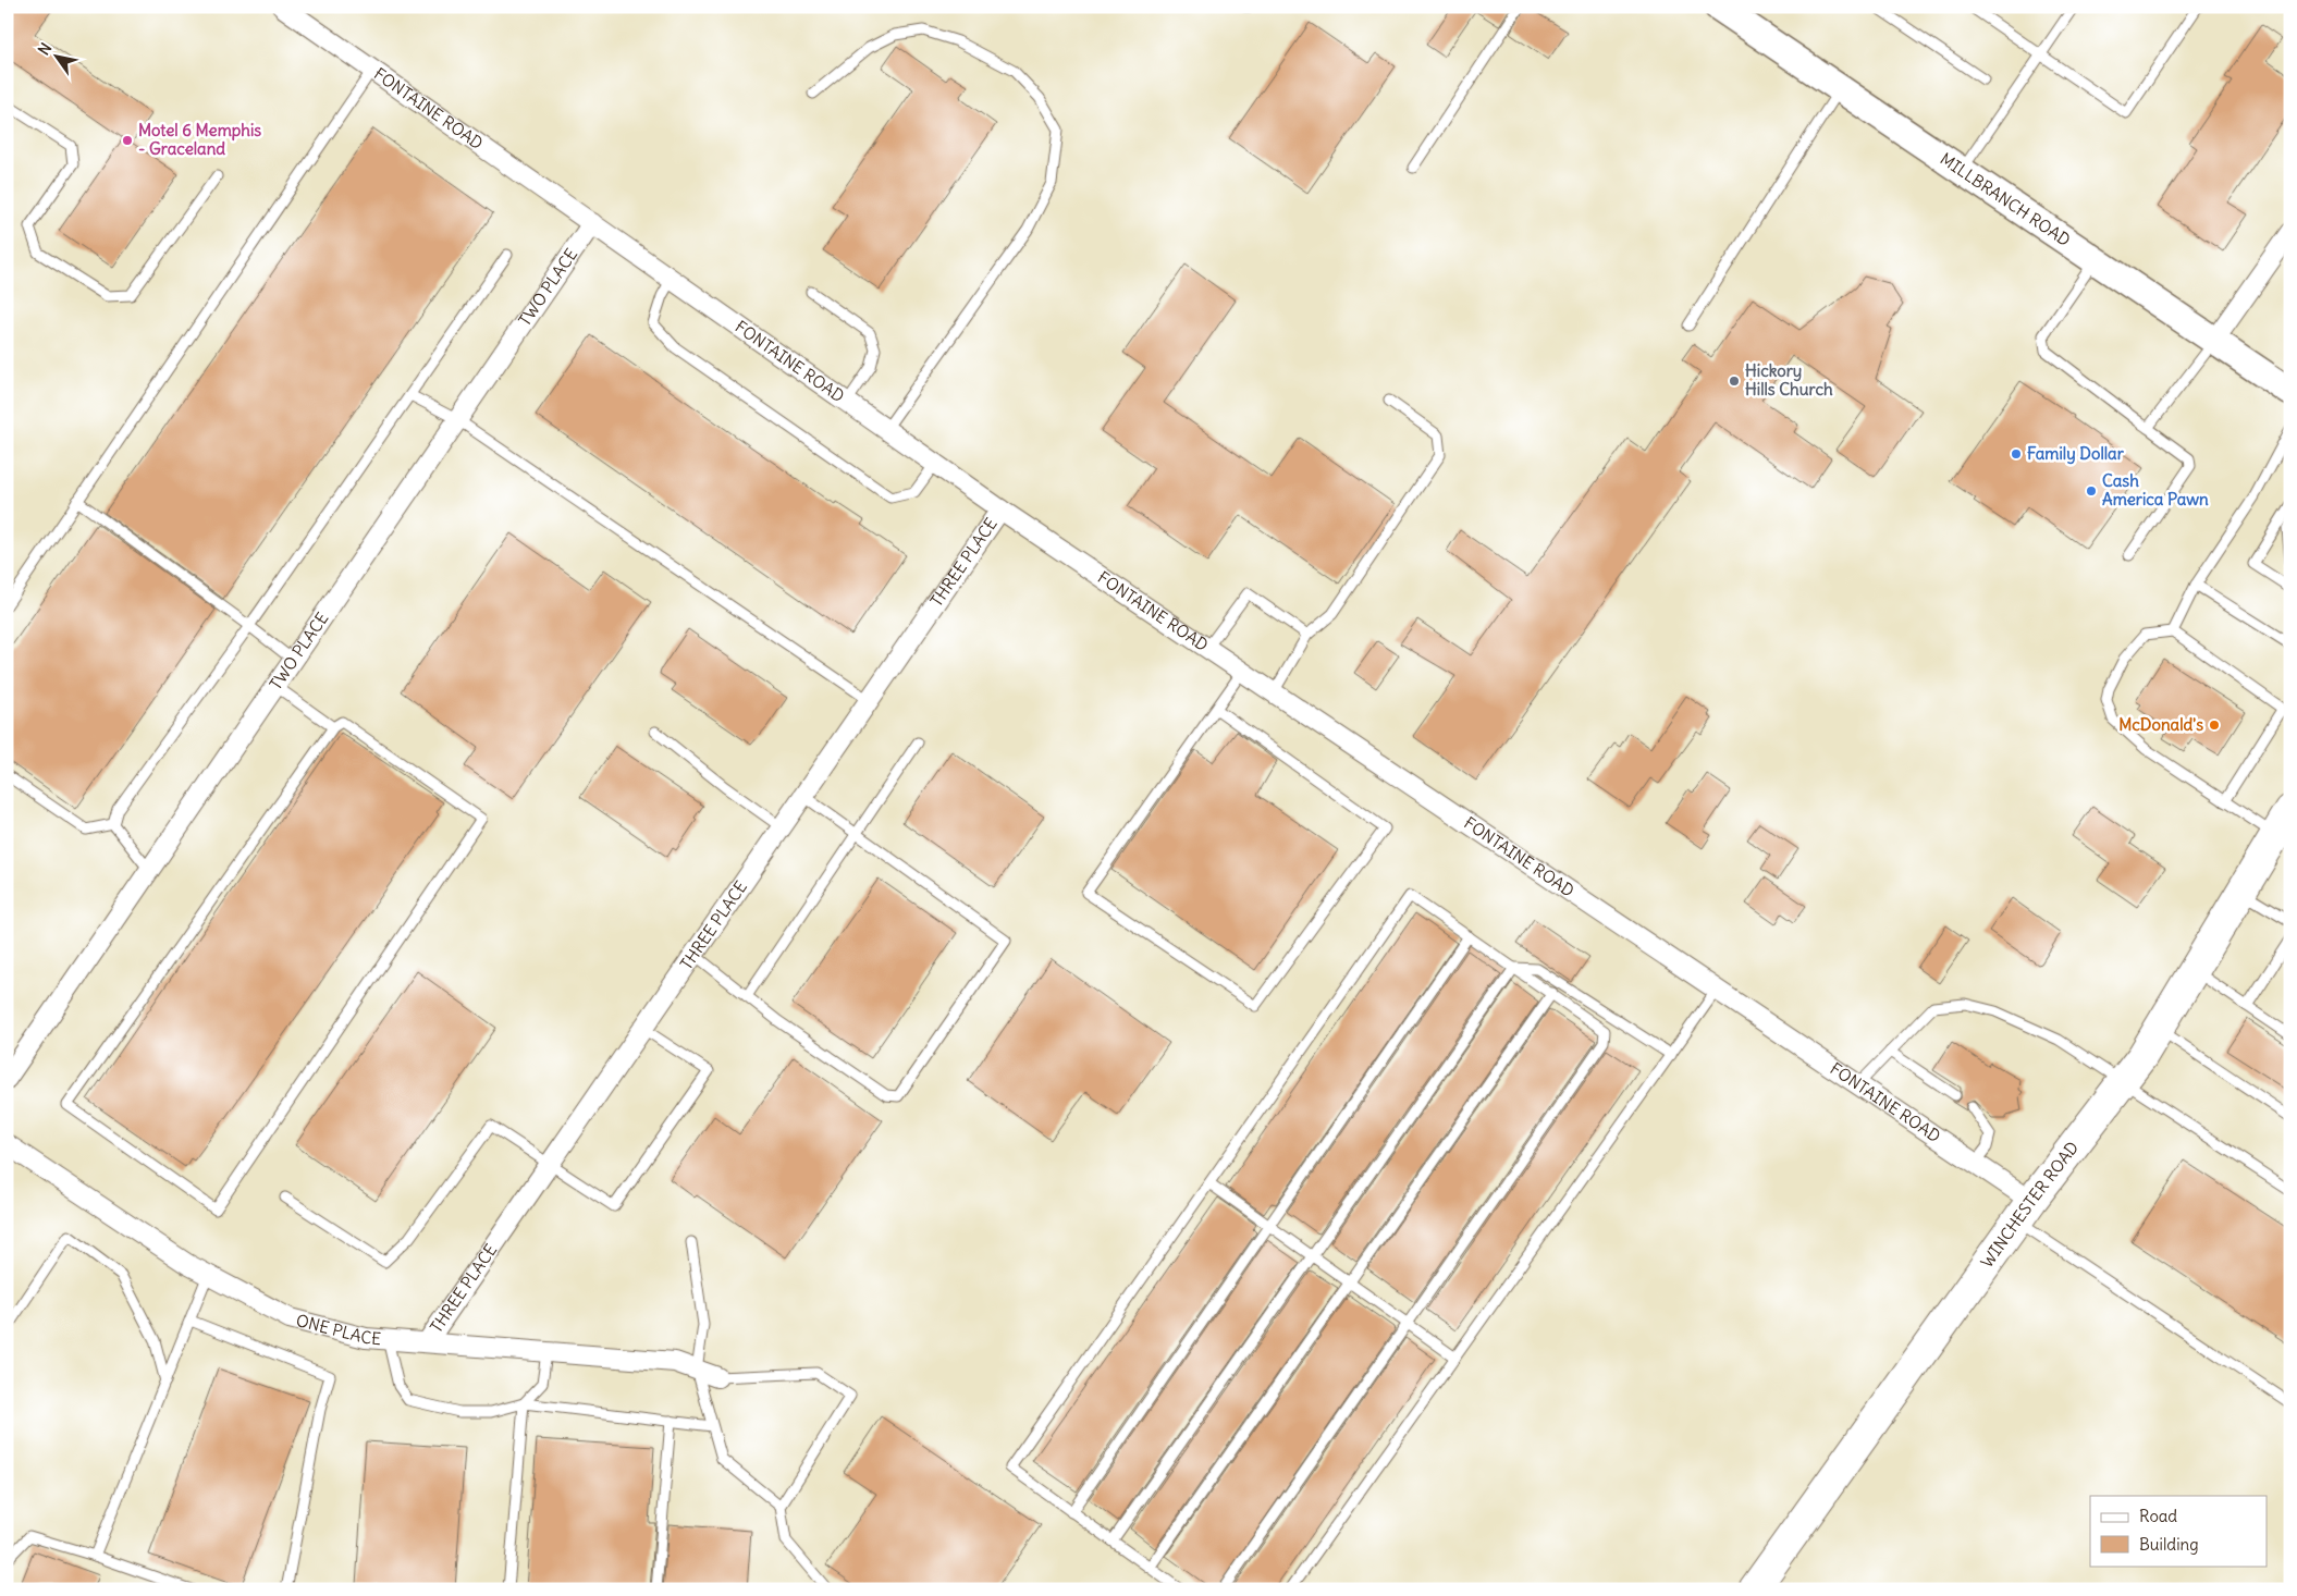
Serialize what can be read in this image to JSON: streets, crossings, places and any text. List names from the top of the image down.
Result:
{
  "streets": {
    "main road": ["MILLBRANCH ROAD", "WINCHESTER ROAD"],
    "street": [
      "FONTAINE ROAD",
      "TWO PLACE",
      "THREE PLACE",
      "ONE PLACE"
    ]
  },
  "crossings": [
    ["FONTAINE ROAD", "TWO PLACE"],
    ["FONTAINE ROAD", "THREE PLACE"],
    ["FONTAINE ROAD", "WINCHESTER ROAD"],
    ["THREE PLACE", "ONE PLACE"]
  ],
  "places": [
    "Motel 6 Memphis - Graceland",
    "Hickory Hills Church",
    "Family Dollar",
    "Cash America Pawn",
    "McDonald's"
  ],
  "legend": ["Road", "Building"],
  "north": "top left"
}
